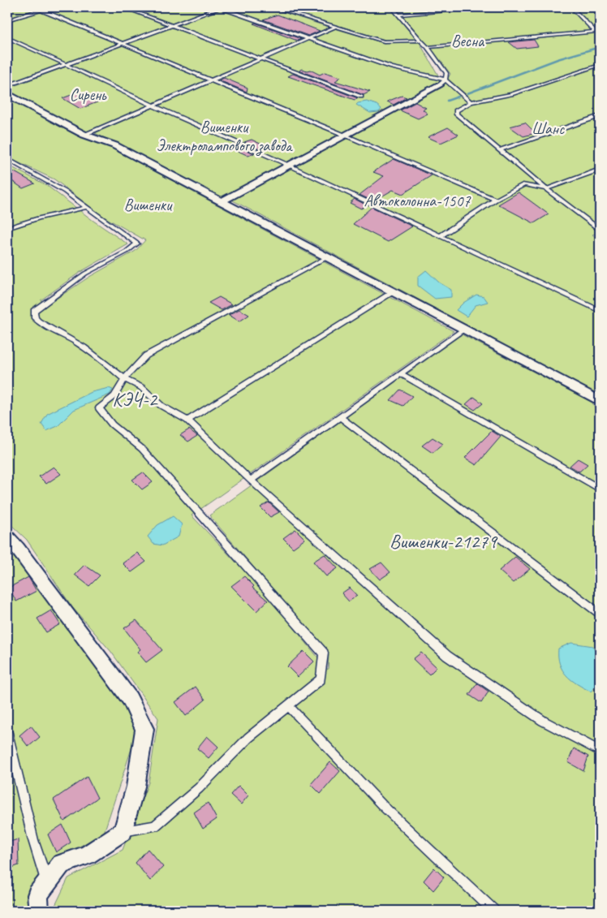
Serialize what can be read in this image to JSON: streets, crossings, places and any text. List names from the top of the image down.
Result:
{
  "parks": [
    "Весна",
    "Сирень",
    "Вишенки Электролампового завода",
    "Шанс",
    "Автоколонна-1507",
    "Вишенки",
    "КЭЧ-2",
    "Вишенки-21279"
  ]
}
